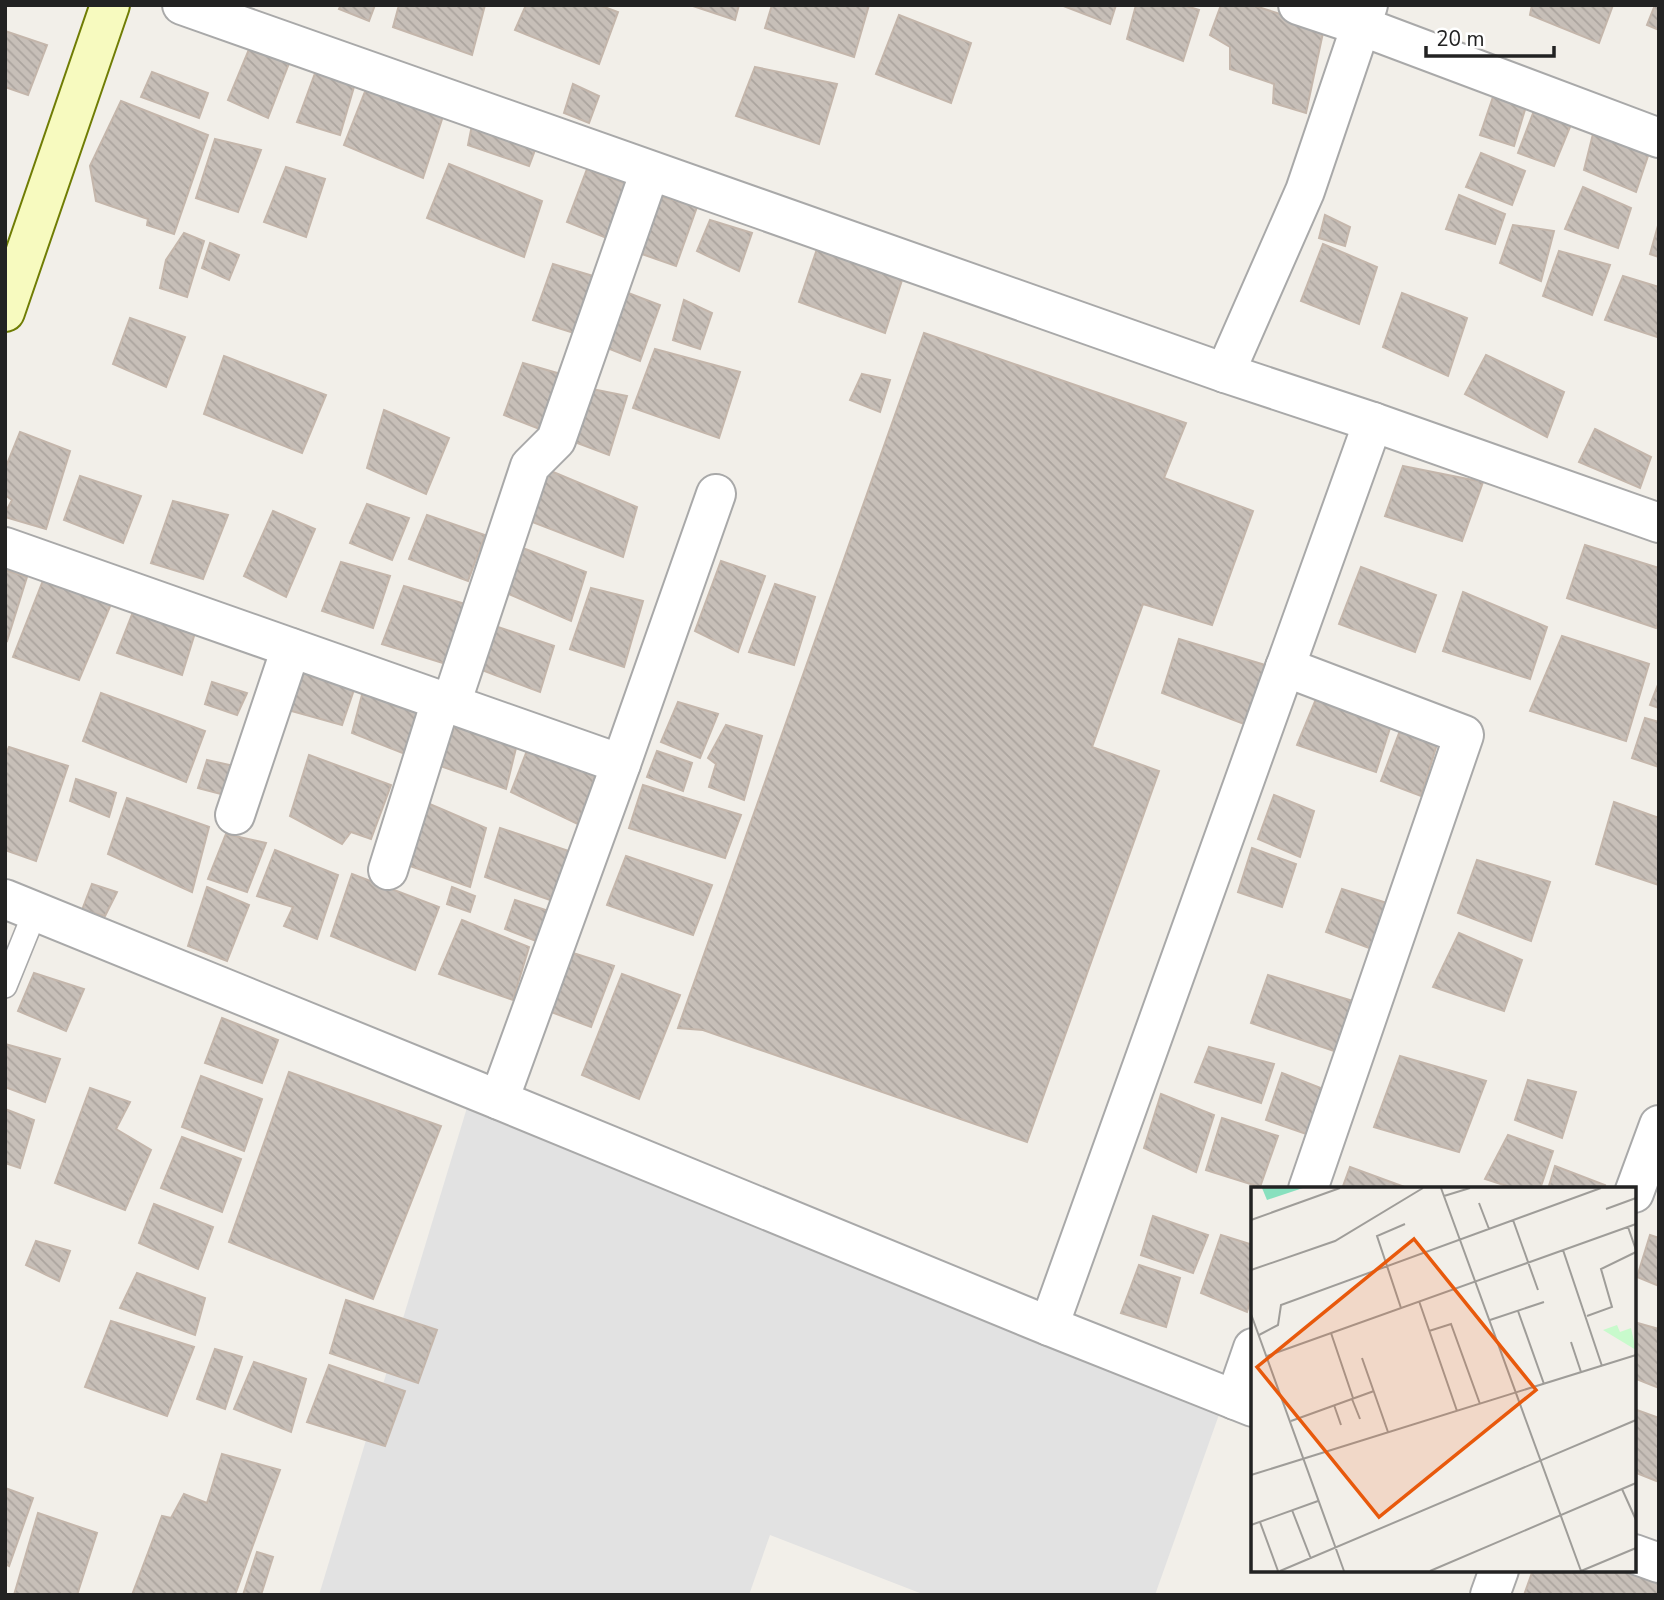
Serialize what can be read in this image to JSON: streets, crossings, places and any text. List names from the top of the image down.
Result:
{
  "scale_bar": "20 m"
}
